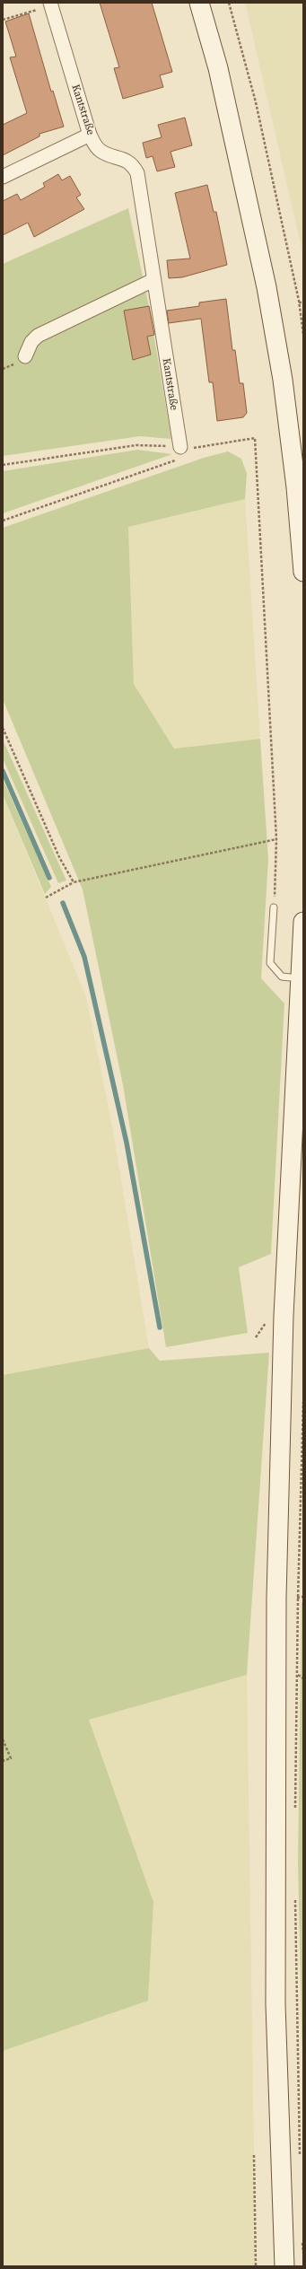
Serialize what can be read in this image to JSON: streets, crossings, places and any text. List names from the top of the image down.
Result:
{
  "streets": {
    "street": ["Kantstraße"]
  }
}
